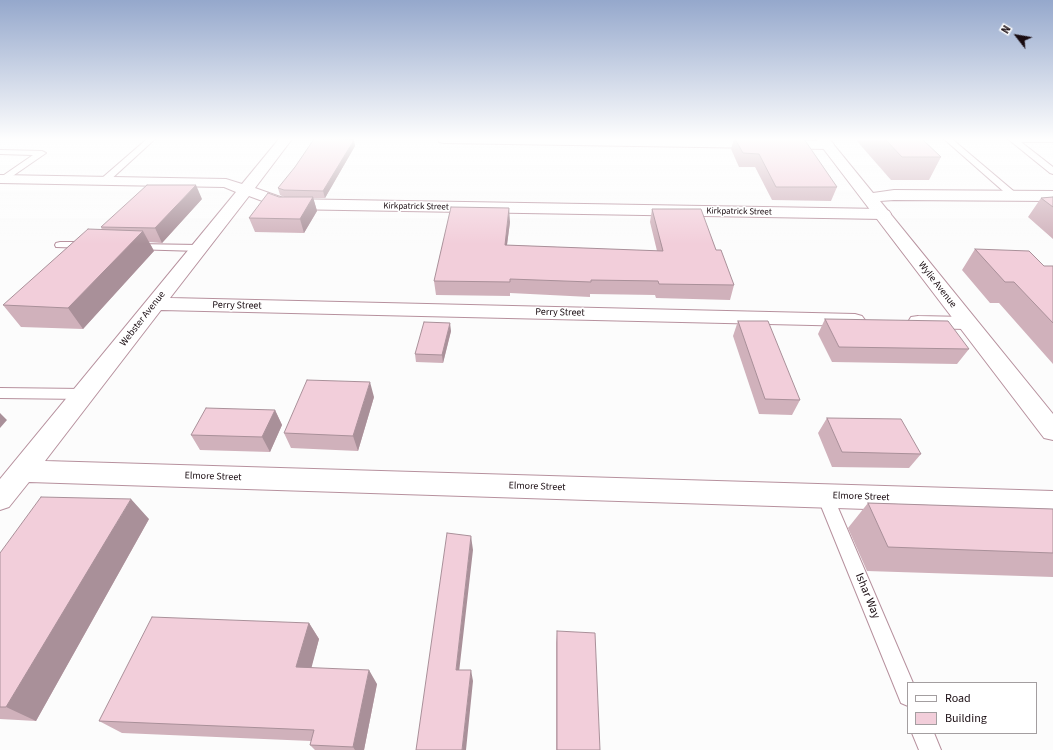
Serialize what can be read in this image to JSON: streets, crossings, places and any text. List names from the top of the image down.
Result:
{
  "streets": {
    "street": [
      "Kirkpatrick Street",
      "Wylie Avenue",
      "Perry Street",
      "Webster Avenue",
      "Elmore Street"
    ],
    "lane": ["Ishar Way"]
  },
  "crossings": [
    ["Kirkpatrick Street", "Wylie Avenue"],
    ["Kirkpatrick Street", "Webster Avenue"],
    ["Perry Street", "Webster Avenue"],
    ["Webster Avenue", "Elmore Street"],
    ["Elmore Street", "Ishar Way"]
  ],
  "legend": ["Road", "Building"],
  "north": "top left"
}
